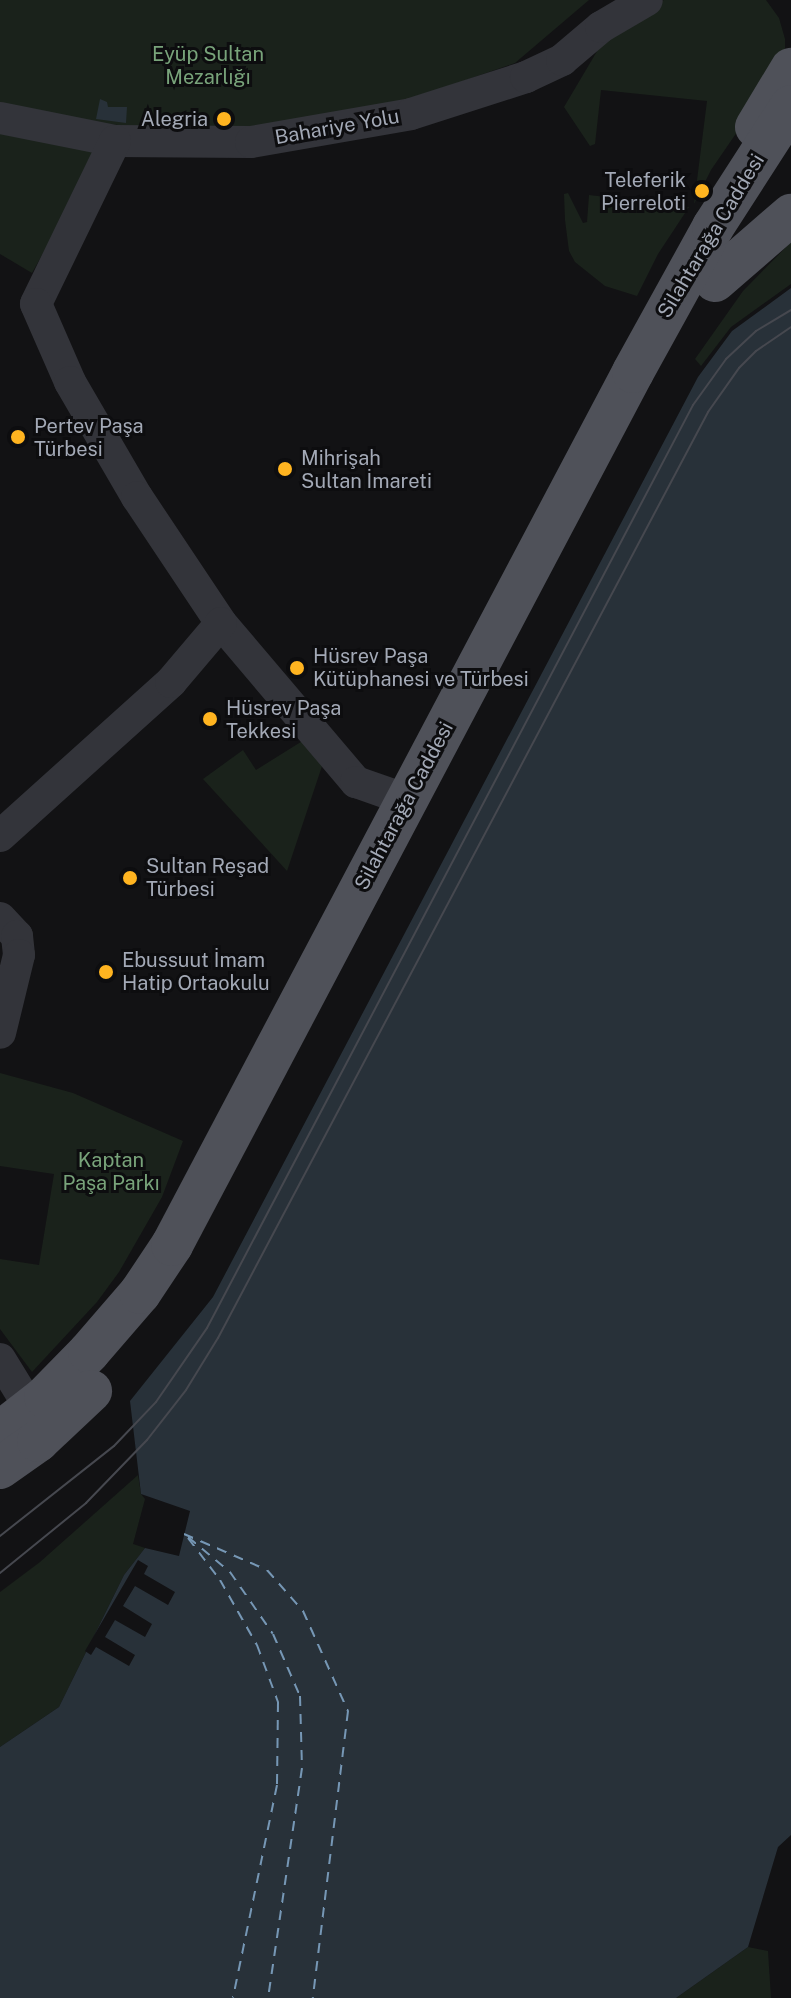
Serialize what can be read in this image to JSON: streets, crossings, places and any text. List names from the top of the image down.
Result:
{
  "streets": {
    "main road": ["Silahtarağa Caddesi"],
    "street": ["Bahariye Yolu"]
  },
  "parks": ["Eyüp Sultan Mezarlığı", "Kaptan Paşa Parkı"],
  "places": [
    "Alegria",
    "Teleferik Pierreloti",
    "Pertev Paşa Türbesi",
    "Mihrişah Sultan İmareti",
    "Hüsrev Paşa Kütüphanesi ve Türbesi",
    "Hüsrev Paşa Tekkesi",
    "Sultan Reşad Türbesi",
    "Ebussuut İmam Hatip Ortaokulu"
  ]
}
